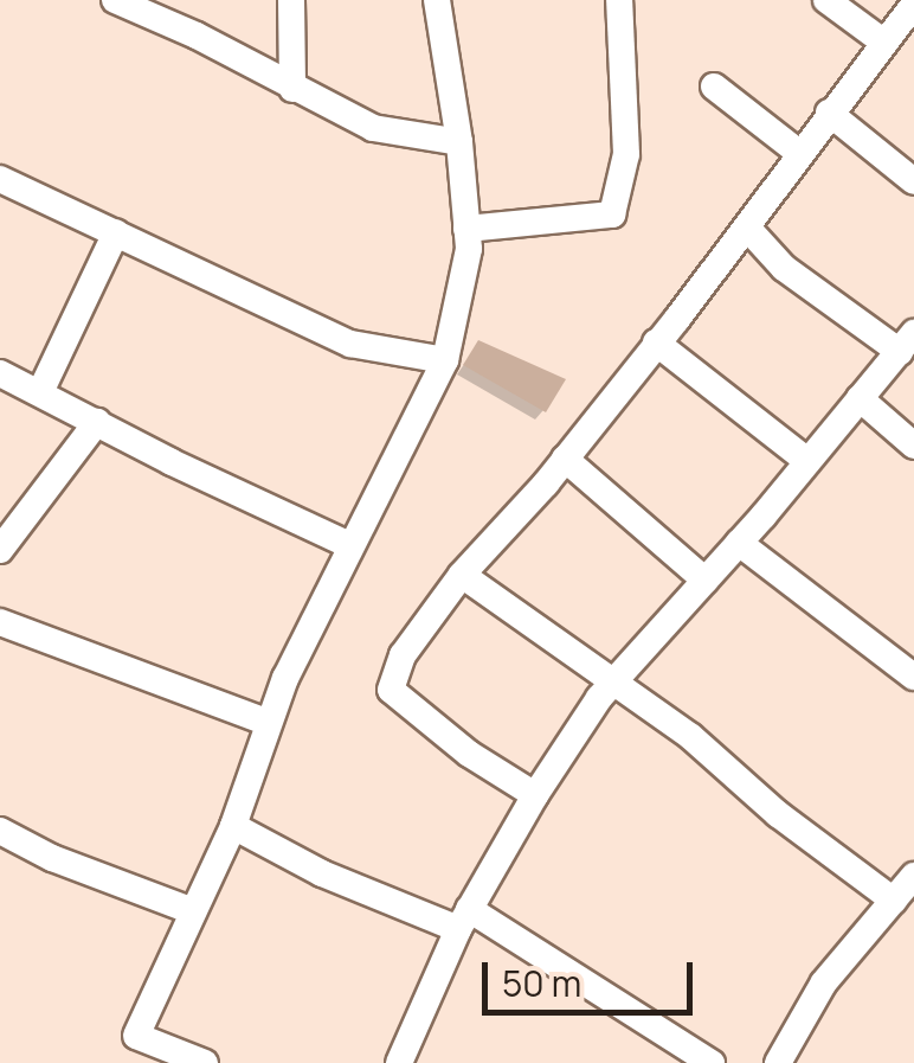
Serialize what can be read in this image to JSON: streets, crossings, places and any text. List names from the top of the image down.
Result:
{
  "scale_bar": "50 m"
}
